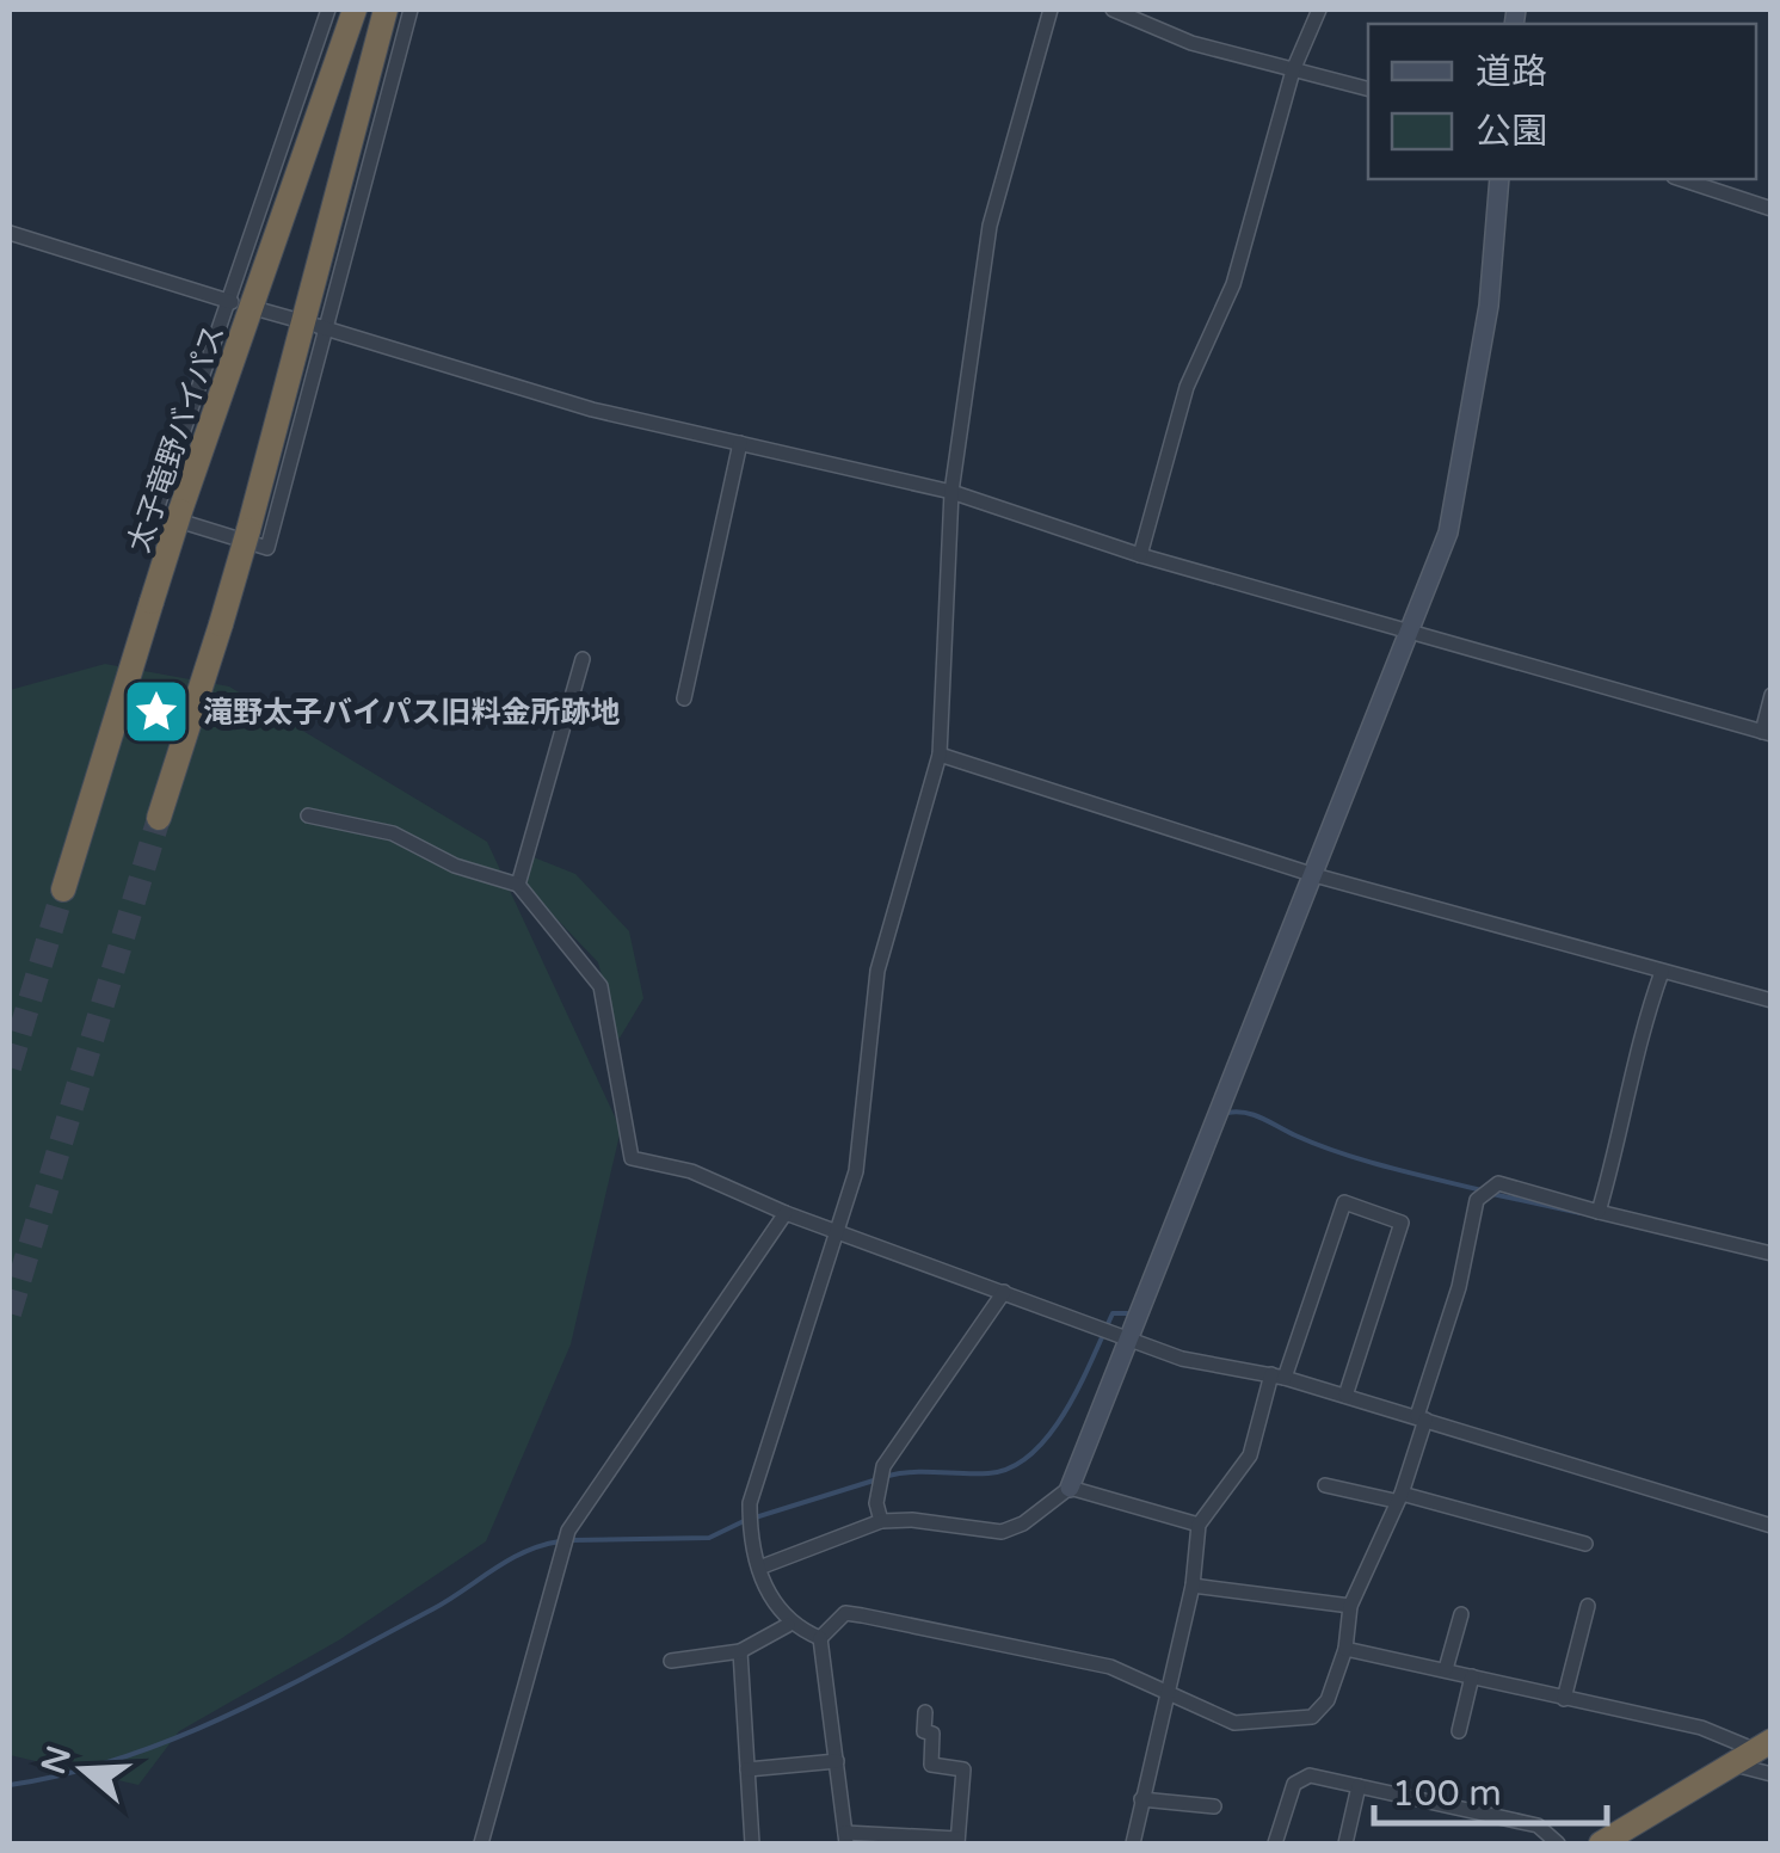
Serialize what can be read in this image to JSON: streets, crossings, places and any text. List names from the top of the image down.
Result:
{
  "streets": {
    "highway": ["太子竜野バイパス"]
  },
  "places": {
    "place": ["滝野太子バイパス旧料金所跡地"]
  },
  "legend": ["道路", "公園"],
  "scale_bar": "100 m",
  "north": "left"
}
